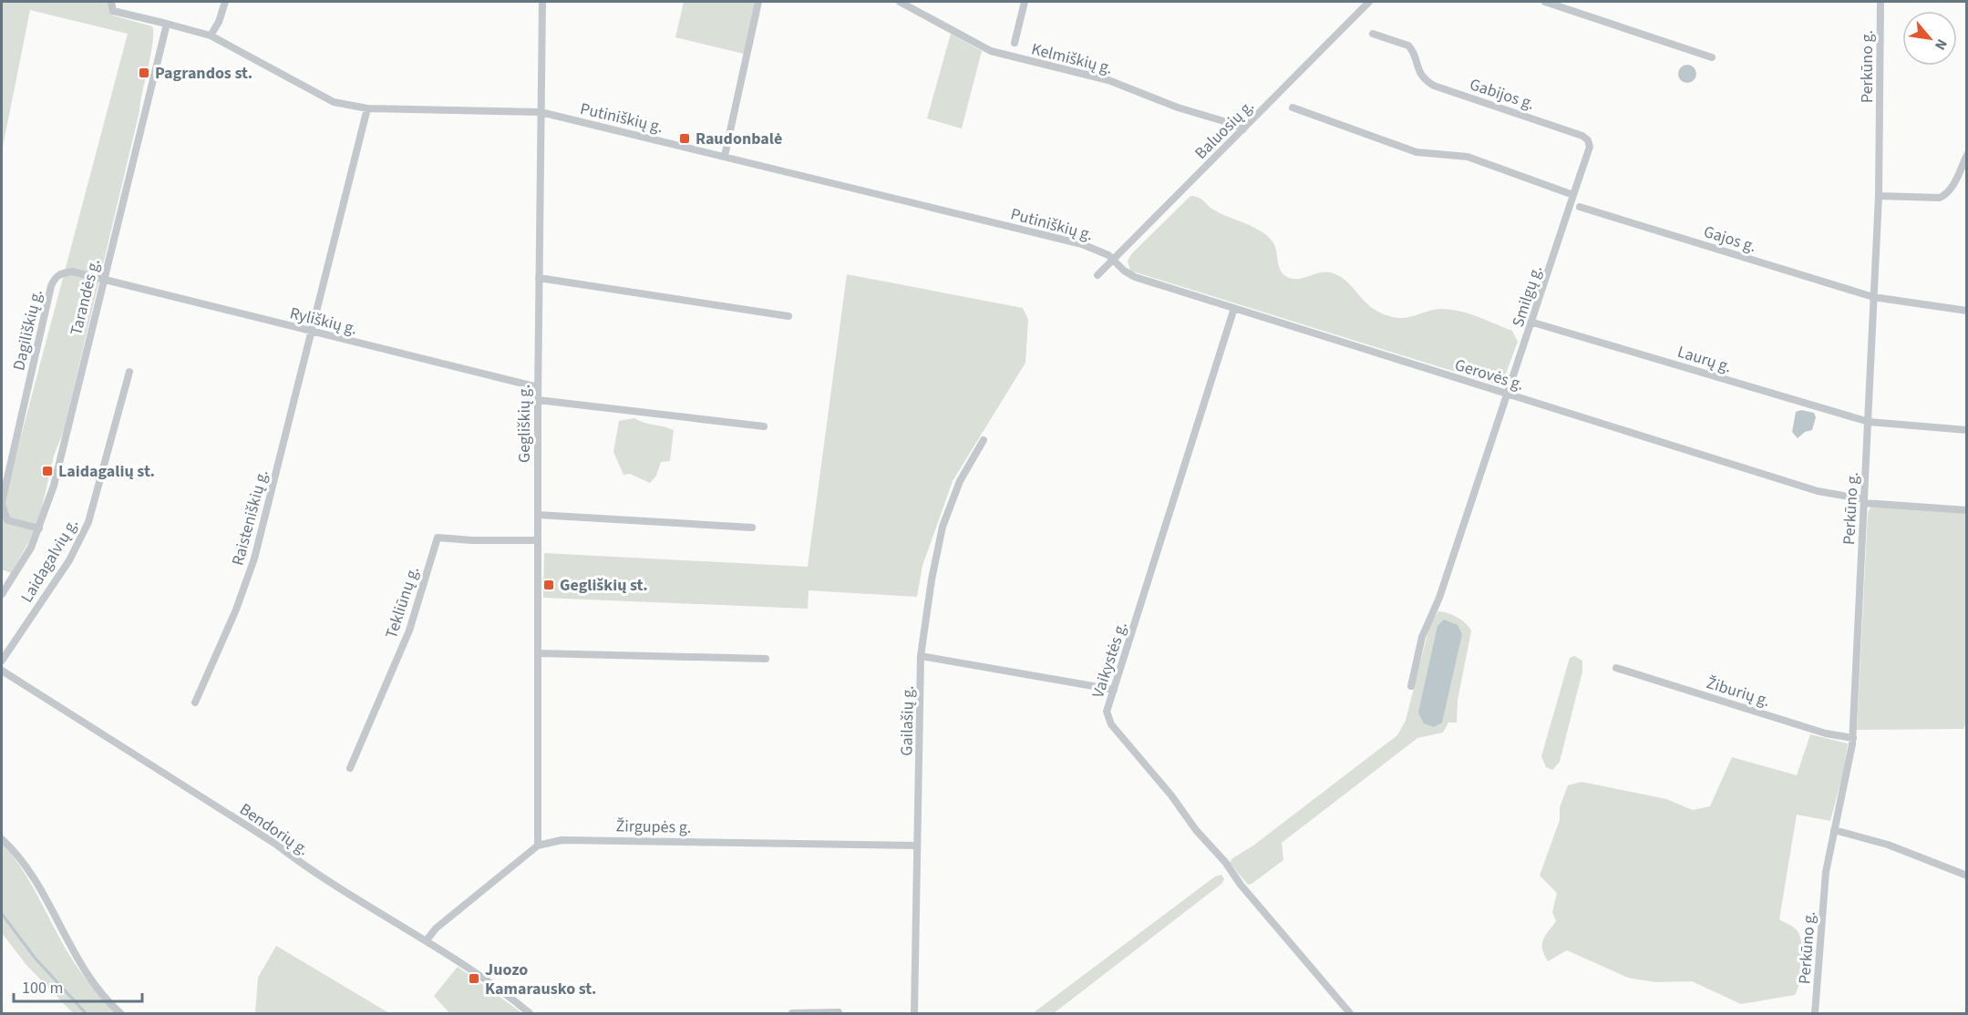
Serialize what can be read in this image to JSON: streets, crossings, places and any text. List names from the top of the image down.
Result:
{
  "streets": {
    "street": [
      "Kelmiškių g.",
      "Perkūno g.",
      "Gabijos g.",
      "Putiniškių g.",
      "Baluosių g.",
      "Gajos g.",
      "Smilgų g.",
      "Tarandės g.",
      "Ryliškių g.",
      "Dagiliškių g.",
      "Laurų g.",
      "Gerovės g.",
      "Gegliškių g.",
      "Raisteniškių g.",
      "Laidagalvių g.",
      "Tekliūnų g.",
      "Vaikystės g.",
      "Žiburių g.",
      "Gailašių g.",
      "Žirgupės g.",
      "Bendorių g."
    ]
  },
  "crossings": [
    ["Kelmiškių g.", "Baluosių g."],
    ["Perkūno g.", "Gajos g."],
    ["Perkūno g.", "Laurų g."],
    ["Perkūno g.", "Gerovės g."],
    ["Perkūno g.", "Žiburių g."],
    ["Gabijos g.", "Smilgų g."],
    ["Putiniškių g.", "Baluosių g."],
    ["Putiniškių g.", "Tarandės g."],
    ["Putiniškių g.", "Gerovės g."],
    ["Putiniškių g.", "Gegliškių g."],
    ["Putiniškių g.", "Raisteniškių g."],
    ["Baluosių g.", "Gerovės g."],
    ["Smilgų g.", "Laurų g."],
    ["Smilgų g.", "Gerovės g."],
    ["Tarandės g.", "Ryliškių g."],
    ["Tarandės g.", "Dagiliškių g."],
    ["Ryliškių g.", "Dagiliškių g."],
    ["Ryliškių g.", "Gegliškių g."],
    ["Ryliškių g.", "Raisteniškių g."],
    ["Gerovės g.", "Vaikystės g."],
    ["Gegliškių g.", "Tekliūnų g."],
    ["Gegliškių g.", "Žirgupės g."],
    ["Gailašių g.", "Žirgupės g."],
    ["Žirgupės g.", "Bendorių g."]
  ],
  "places": {
    "transit": [
      "Pagrandos st.",
      "Raudonbalė",
      "Laidagalių st.",
      "Gegliškių st.",
      "Juozo Kamarausko st."
    ]
  },
  "scale_bar": "100 m",
  "north": "bottom right"
}
